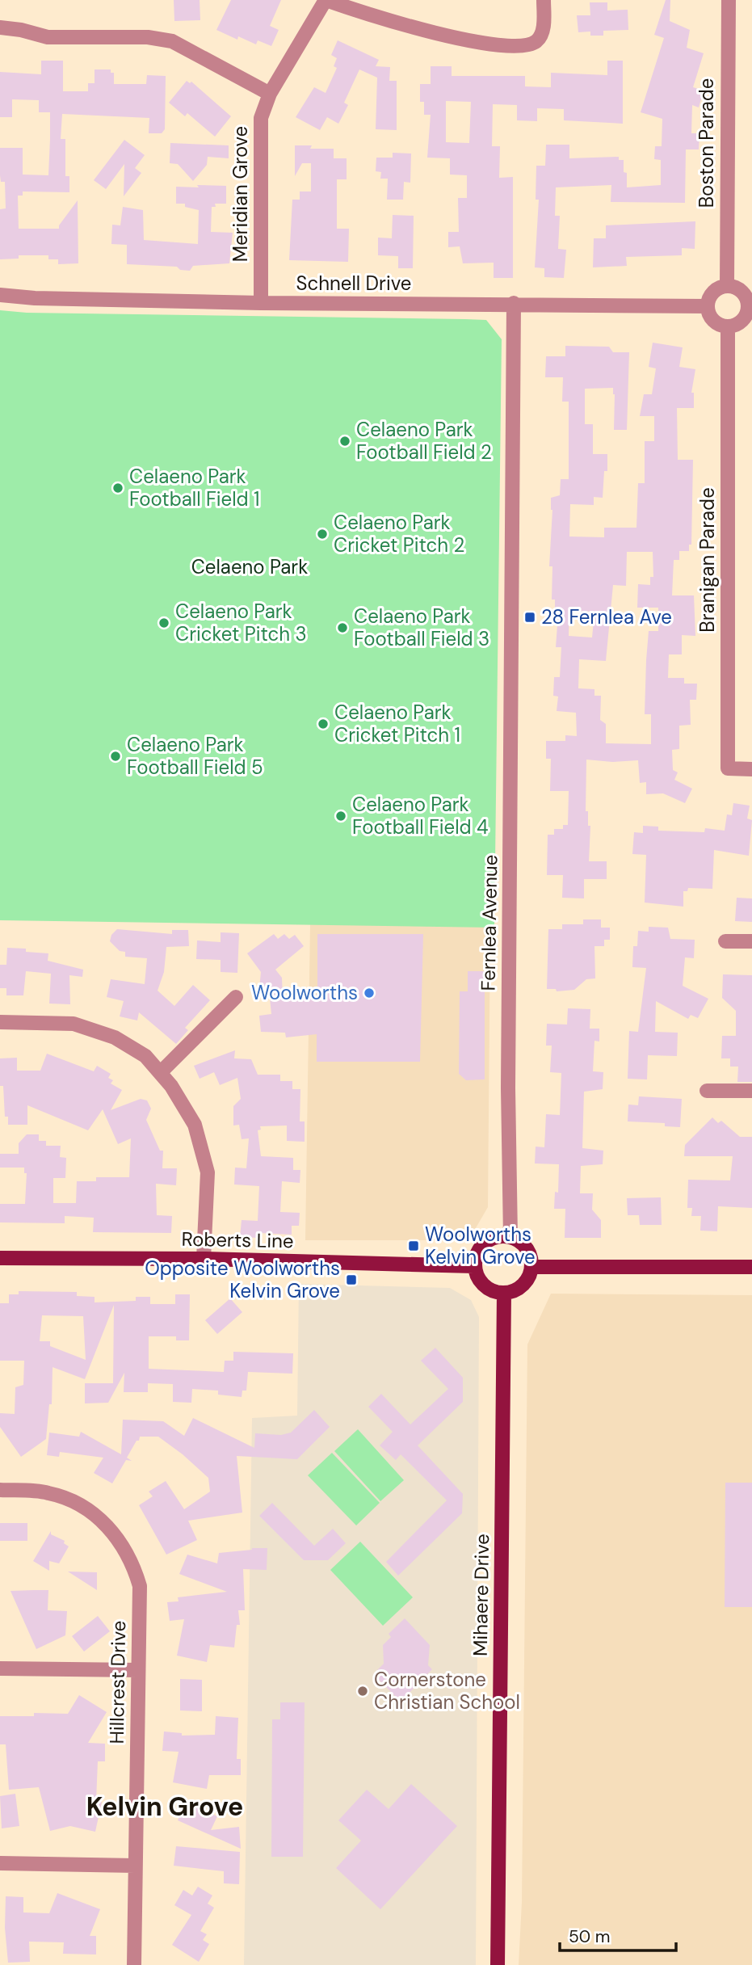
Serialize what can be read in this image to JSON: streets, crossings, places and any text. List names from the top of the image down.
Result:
{
  "streets": {
    "main road": ["Roberts Line", "Mihaere Drive"],
    "street": [
      "Boston Parade",
      "Meridian Grove",
      "Schnell Drive",
      "Branigan Parade",
      "Fernlea Avenue",
      "Hillcrest Drive"
    ]
  },
  "crossings": [
    ["Boston Parade", "Schnell Drive"],
    ["Boston Parade", "Branigan Parade"],
    ["Meridian Grove", "Schnell Drive"],
    ["Schnell Drive", "Branigan Parade"],
    ["Schnell Drive", "Fernlea Avenue"],
    ["Fernlea Avenue", "Roberts Line"],
    ["Fernlea Avenue", "Mihaere Drive"],
    ["Roberts Line", "Mihaere Drive"]
  ],
  "districts": ["Kelvin Grove"],
  "parks": ["Celaeno Park"],
  "places": {
    "other": [
      "Celaeno Park Football Field 2",
      "Celaeno Park Football Field 1",
      "Celaeno Park Cricket Pitch 2",
      "Celaeno Park Cricket Pitch 3",
      "Celaeno Park Football Field 3",
      "Celaeno Park Cricket Pitch 1",
      "Celaeno Park Football Field 5",
      "Celaeno Park Football Field 4",
      "Woolworths",
      "Cornerstone Christian School"
    ],
    "transit": ["28 Fernlea Ave", "Woolworths Kelvin Grove", "Opposite Woolworths Kelvin Grove"]
  },
  "scale_bar": "50 m"
}
